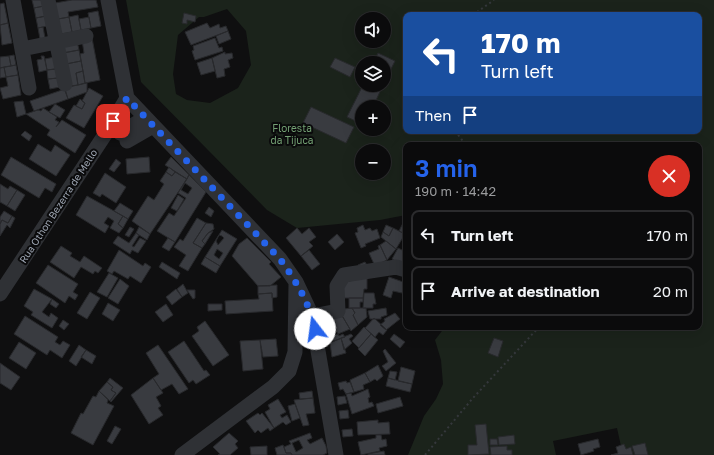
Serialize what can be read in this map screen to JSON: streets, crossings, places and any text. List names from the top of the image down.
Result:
{
  "streets": {
    "street": ["Rua Othon Bezerra de Mello"]
  },
  "parks": ["Floresta da Tijuca"],
  "page": {
    "map_buttons": ["+", "−"],
    "turn": ["170 m", "Turn left"],
    "then": "Then",
    "heading": ["3 min", "190 m · 14:42"],
    "list": [
      {
        "name": "Turn left",
        "value": "170 m"
      },
      {
        "name": "Arrive at destination",
        "value": "20 m"
      }
    ]
  }
}
